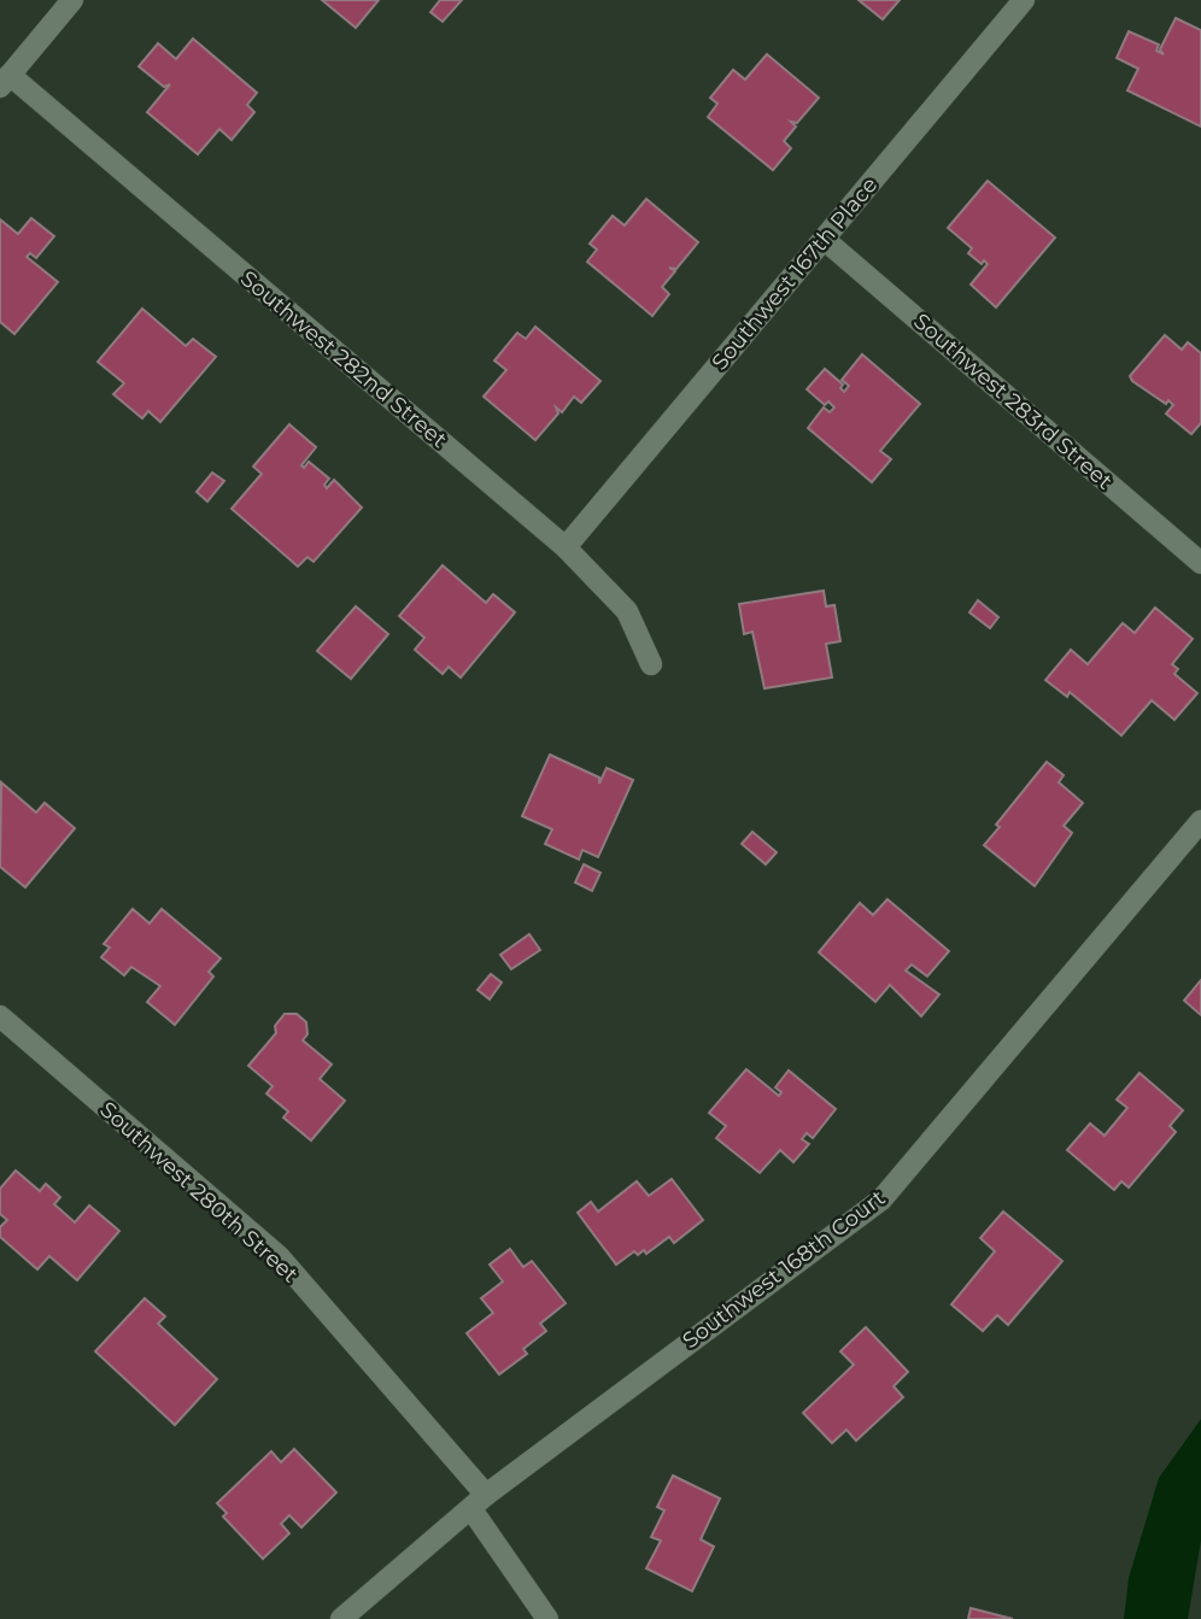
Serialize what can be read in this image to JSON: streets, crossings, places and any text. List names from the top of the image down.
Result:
{
  "streets": {
    "street": [
      "Southwest 167th Place",
      "Southwest 282nd Street",
      "Southwest 283rd Street",
      "Southwest 280th Street",
      "Southwest 168th Court"
    ]
  },
  "crossings": [
    ["Southwest 167th Place", "Southwest 282nd Street"],
    ["Southwest 167th Place", "Southwest 283rd Street"],
    ["Southwest 280th Street", "Southwest 168th Court"]
  ]
}
